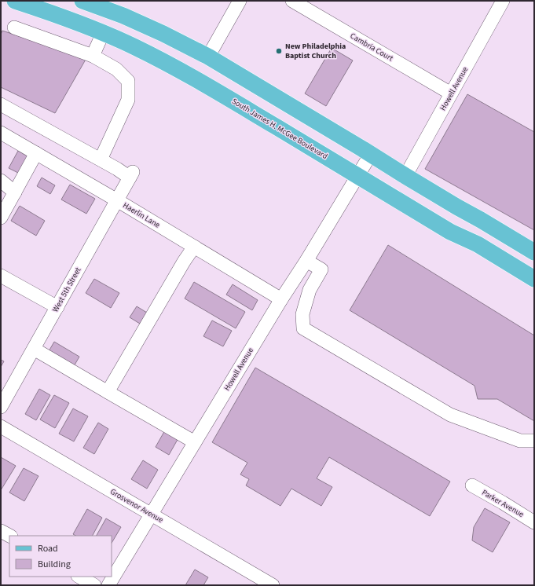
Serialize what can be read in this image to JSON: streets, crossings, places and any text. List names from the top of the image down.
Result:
{
  "streets": {
    "main road": ["South James H. McGee Boulevard"],
    "street": [
      "Cambria Court",
      "Howell Avenue",
      "Haerlin Lane",
      "West 5th Street",
      "Parker Avenue",
      "Grosvenor Avenue"
    ]
  },
  "crossings": [
    ["Cambria Court", "Howell Avenue"],
    ["Howell Avenue", "South James H. McGee Boulevard"],
    ["Howell Avenue", "Haerlin Lane"],
    ["Howell Avenue", "Grosvenor Avenue"],
    ["Haerlin Lane", "West 5th Street"]
  ],
  "places": ["New Philadelphia Baptist Church"],
  "legend": ["Road", "Building"]
}
